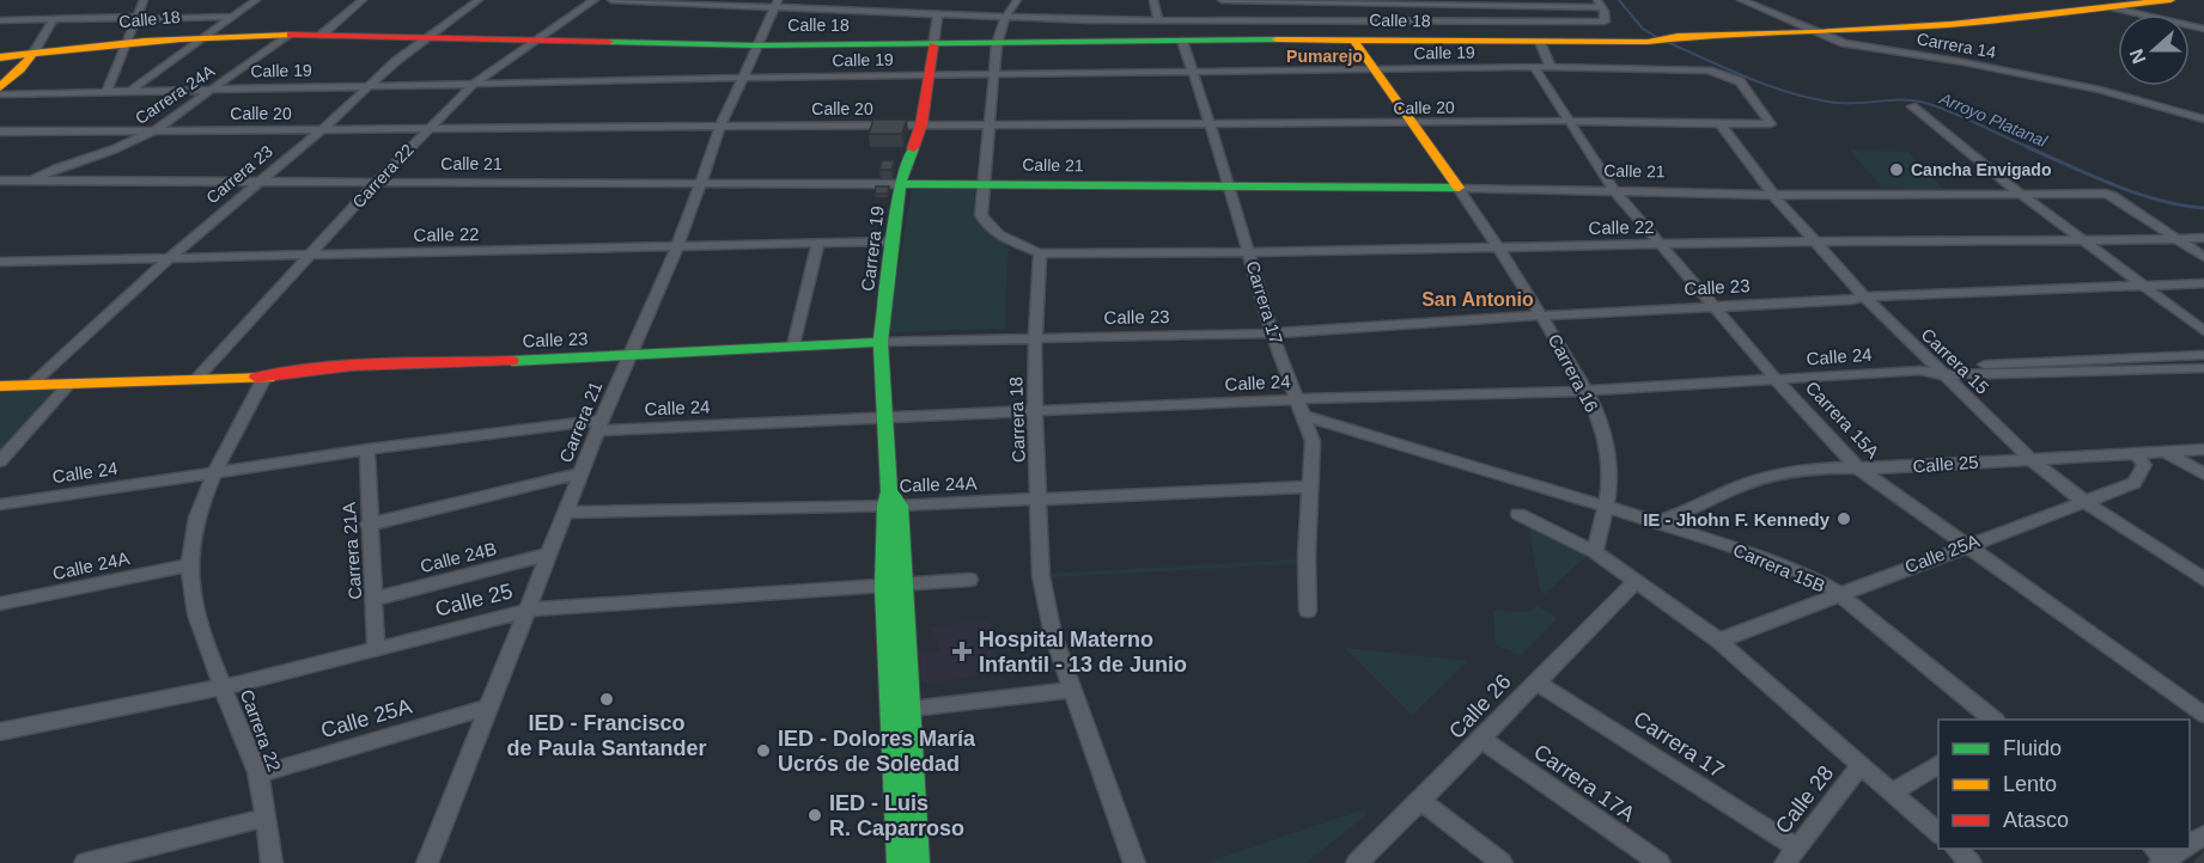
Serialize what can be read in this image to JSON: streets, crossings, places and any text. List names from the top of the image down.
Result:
{
  "streets": {
    "street": [
      "Calle 18",
      "Carrera 14",
      "Calle 19",
      "Carrera 24A",
      "Calle 20",
      "Calle 21",
      "Carrera 23",
      "Carrera 22",
      "Calle 22",
      "Carrera 19",
      "Calle 23",
      "Carrera 17",
      "Calle 24",
      "Carrera 15",
      "Carrera 16",
      "Carrera 18",
      "Carrera 15A",
      "Carrera 21",
      "Calle 25",
      "Calle 24A",
      "Carrera 21A",
      "Calle 25A",
      "Calle 24B",
      "Carrera 15B",
      "Calle 26",
      "Carrera 17A",
      "Calle 28"
    ]
  },
  "crossings": [
    ["Calle 18", "Carrera 14"],
    ["Calle 18", "Carrera 24A"],
    ["Calle 18", "Carrera 23"],
    ["Calle 18", "Carrera 22"],
    ["Calle 18", "Carrera 19"],
    ["Calle 18", "Carrera 17"],
    ["Calle 18", "Carrera 16"],
    ["Calle 18", "Carrera 21"],
    ["Calle 19", "Carrera 24A"],
    ["Calle 19", "Calle 20"],
    ["Calle 19", "Carrera 23"],
    ["Calle 19", "Carrera 22"],
    ["Calle 19", "Carrera 19"],
    ["Calle 19", "Carrera 17"],
    ["Calle 19", "Carrera 16"],
    ["Calle 19", "Carrera 15A"],
    ["Calle 19", "Carrera 21"],
    ["Carrera 24A", "Calle 20"],
    ["Carrera 24A", "Calle 21"],
    ["Calle 20", "Carrera 23"],
    ["Calle 20", "Carrera 22"],
    ["Calle 20", "Carrera 19"],
    ["Calle 20", "Carrera 17"],
    ["Calle 20", "Carrera 15"],
    ["Calle 20", "Carrera 16"],
    ["Calle 20", "Carrera 15A"],
    ["Calle 20", "Carrera 21"],
    ["Calle 21", "Carrera 23"],
    ["Calle 21", "Carrera 22"],
    ["Calle 21", "Calle 22"],
    ["Calle 21", "Carrera 19"],
    ["Calle 21", "Carrera 17"],
    ["Calle 21", "Carrera 15"],
    ["Calle 21", "Carrera 16"],
    ["Calle 21", "Carrera 15A"],
    ["Calle 21", "Carrera 21"],
    ["Carrera 23", "Calle 22"],
    ["Carrera 23", "Calle 23"],
    ["Carrera 22", "Calle 22"],
    ["Carrera 22", "Calle 23"],
    ["Carrera 22", "Calle 24"],
    ["Carrera 22", "Calle 25"],
    ["Carrera 22", "Calle 24A"],
    ["Carrera 22", "Calle 25A"],
    ["Calle 22", "Carrera 19"],
    ["Calle 22", "Carrera 17"],
    ["Calle 22", "Carrera 15"],
    ["Calle 22", "Carrera 16"],
    ["Calle 22", "Carrera 18"],
    ["Calle 22", "Carrera 15A"],
    ["Calle 22", "Carrera 21"],
    ["Carrera 19", "Calle 23"],
    ["Carrera 19", "Calle 24"],
    ["Carrera 19", "Calle 25"],
    ["Carrera 19", "Calle 24A"],
    ["Calle 23", "Carrera 17"],
    ["Calle 23", "Carrera 15"],
    ["Calle 23", "Carrera 16"],
    ["Calle 23", "Carrera 18"],
    ["Calle 23", "Carrera 15A"],
    ["Calle 23", "Carrera 21"],
    ["Carrera 17", "Calle 24"],
    ["Carrera 17", "Calle 24A"],
    ["Carrera 17", "Calle 26"],
    ["Carrera 17", "Calle 28"],
    ["Calle 24", "Carrera 15"],
    ["Calle 24", "Carrera 16"],
    ["Calle 24", "Carrera 18"],
    ["Calle 24", "Carrera 15A"],
    ["Calle 24", "Carrera 21"],
    ["Calle 24", "Carrera 21A"],
    ["Carrera 15", "Calle 25"],
    ["Carrera 15", "Calle 25A"],
    ["Carrera 16", "Carrera 15B"],
    ["Carrera 18", "Calle 24A"],
    ["Carrera 15A", "Calle 25"],
    ["Carrera 15A", "Calle 25A"],
    ["Carrera 21", "Calle 25"],
    ["Carrera 21", "Calle 24A"],
    ["Carrera 21", "Calle 25A"],
    ["Carrera 21", "Calle 24B"],
    ["Calle 25", "Carrera 21A"],
    ["Calle 25", "Calle 25A"],
    ["Calle 25", "Carrera 15B"],
    ["Carrera 21A", "Calle 24B"],
    ["Calle 25A", "Carrera 15B"],
    ["Calle 26", "Carrera 17A"]
  ],
  "districts": ["Pumarejo", "San Antonio"],
  "water": ["Arroyo Platanal"],
  "places": {
    "other": [
      "Cancha Envigado",
      "IE - Jhohn F. Kennedy",
      "IED - Francisco de Paula Santander",
      "IED - Dolores María Ucrós de Soledad",
      "IED - Luis R. Caparroso"
    ],
    "health": ["Hospital Materno Infantil - 13 de Junio"]
  },
  "legend": ["Fluido", "Lento", "Atasco"],
  "north": "left"
}
